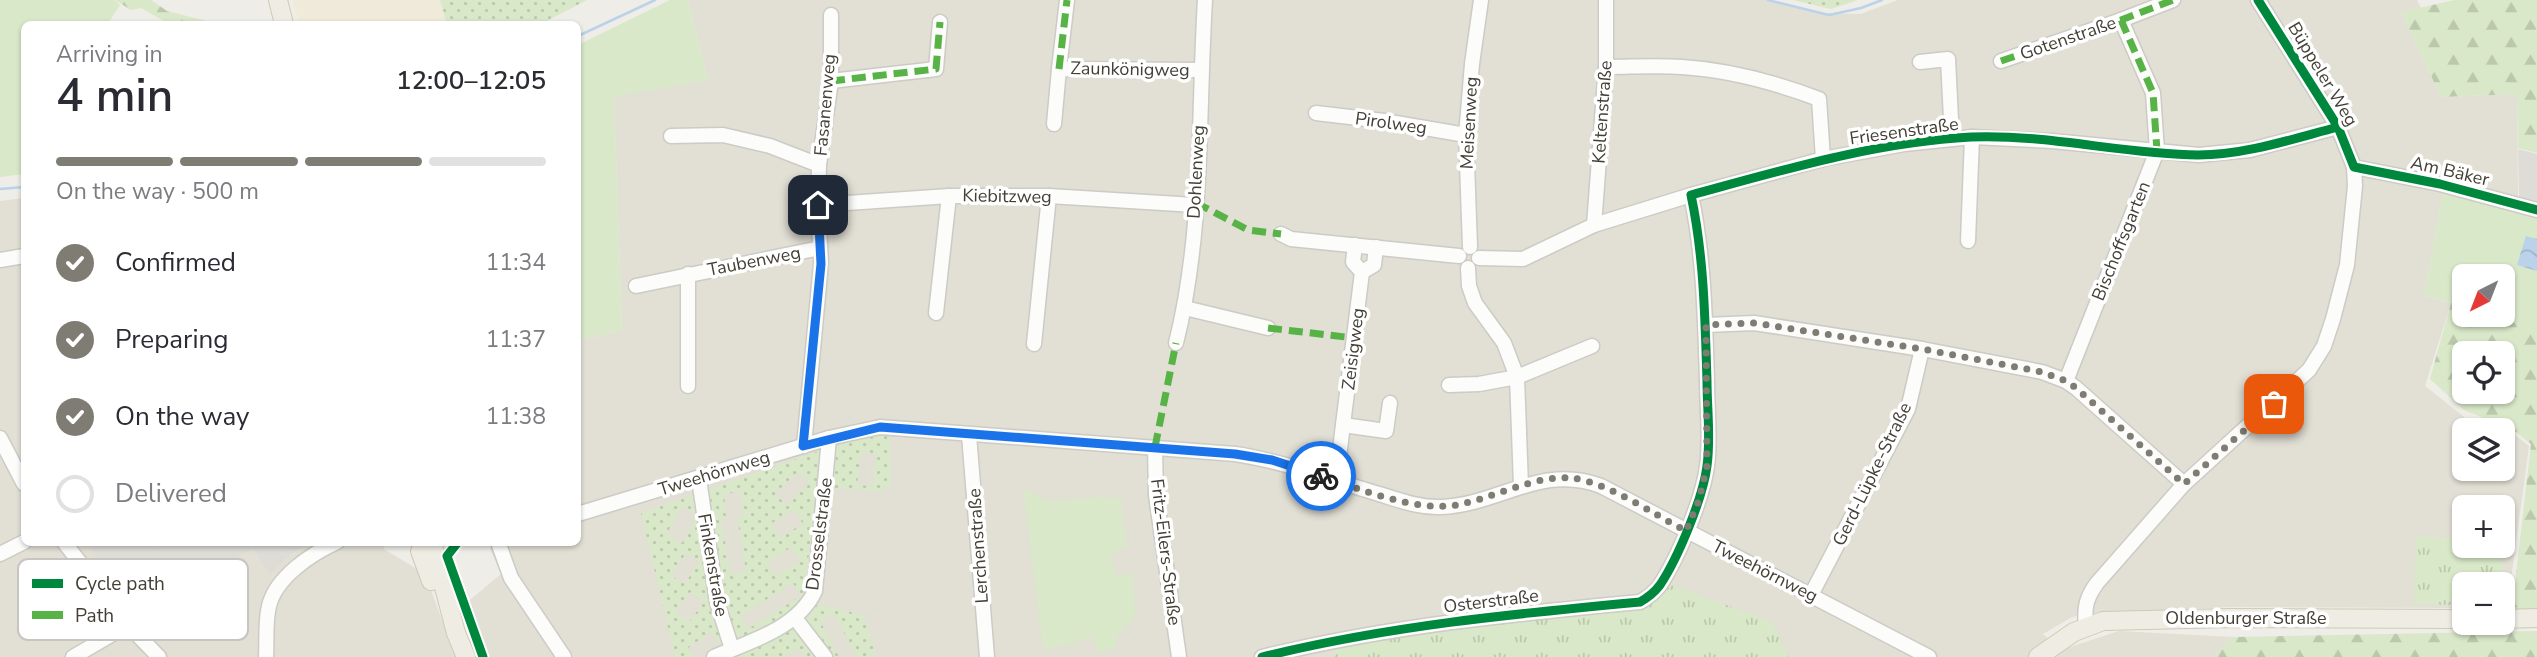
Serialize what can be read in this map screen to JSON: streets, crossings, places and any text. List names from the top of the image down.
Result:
{
  "streets": {
    "main road": ["Oldenburger Straße"],
    "street": [
      "Gotenstraße",
      "Zaunkönigweg",
      "Büppeler Weg",
      "Fasanenweg",
      "Keltenstraße",
      "Pirolweg",
      "Meisenweg",
      "Friesenstraße",
      "Am Bäker",
      "Dohlenweg",
      "Kiebitzweg",
      "Bischoffsgarten",
      "Taubenweg",
      "Zeisigweg",
      "Tweehörnweg",
      "Gerd-Lüpke-Straße",
      "Drosselstraße",
      "Lerchenstraße",
      "Fritz-Eilers-Straße",
      "Finkenstraße",
      "Osterstraße"
    ]
  },
  "crossings": [
    ["Gotenstraße", "Bischoffsgarten"],
    ["Zaunkönigweg", "Dohlenweg"],
    ["Büppeler Weg", "Friesenstraße"],
    ["Büppeler Weg", "Am Bäker"],
    ["Büppeler Weg", "Oldenburger Straße"],
    ["Fasanenweg", "Kiebitzweg"],
    ["Fasanenweg", "Taubenweg"],
    ["Fasanenweg", "Tweehörnweg"],
    ["Keltenstraße", "Friesenstraße"],
    ["Pirolweg", "Meisenweg"],
    ["Meisenweg", "Friesenstraße"],
    ["Meisenweg", "Tweehörnweg"],
    ["Friesenstraße", "Bischoffsgarten"],
    ["Friesenstraße", "Zeisigweg"],
    ["Dohlenweg", "Kiebitzweg"],
    ["Zeisigweg", "Tweehörnweg"],
    ["Tweehörnweg", "Gerd-Lüpke-Straße"],
    ["Tweehörnweg", "Drosselstraße"],
    ["Tweehörnweg", "Lerchenstraße"],
    ["Tweehörnweg", "Fritz-Eilers-Straße"],
    ["Tweehörnweg", "Finkenstraße"],
    ["Tweehörnweg", "Osterstraße"],
    ["Drosselstraße", "Finkenstraße"]
  ],
  "legend": ["Cycle path", "Path"],
  "north": "bottom left",
  "page": {
    "heading": ["4 min", "Arriving in", "12:00–12:05"],
    "bar": "On the way · 500 m",
    "list": [
      ["Confirmed", "11:34"],
      ["Preparing", "11:37"],
      ["On the way", "11:38"],
      "Delivered"
    ],
    "map_buttons": ["+", "−"]
  }
}
